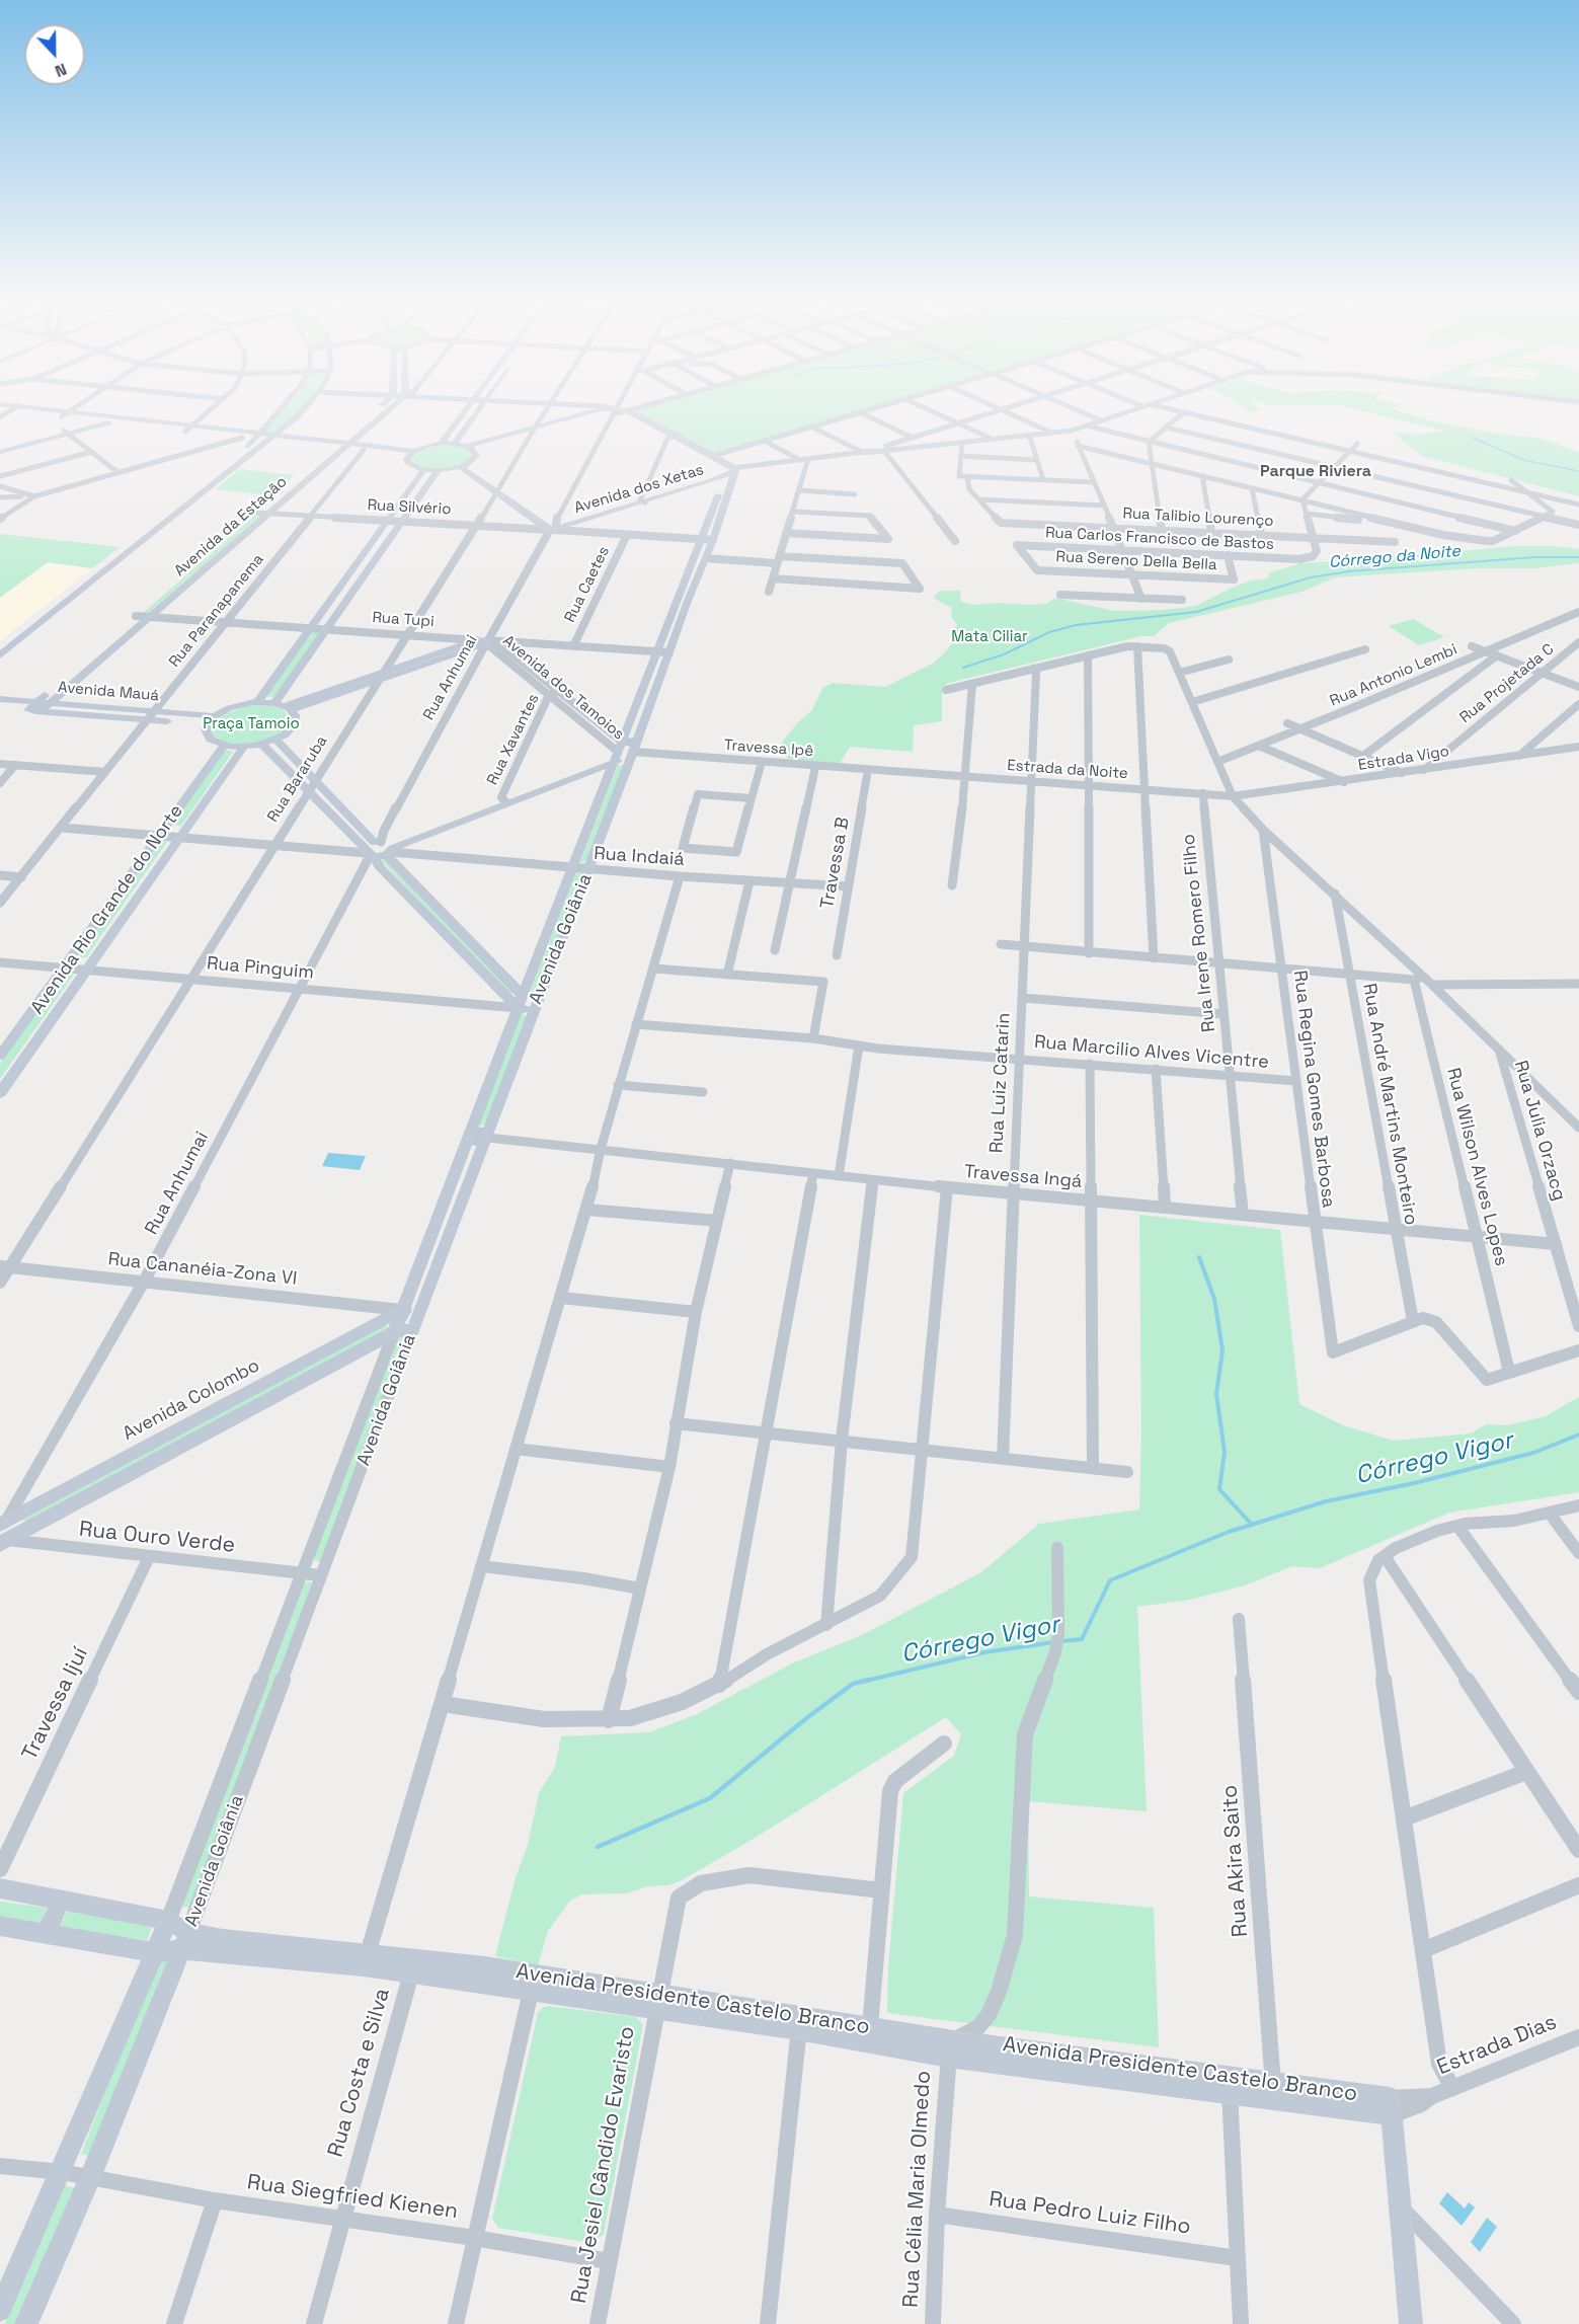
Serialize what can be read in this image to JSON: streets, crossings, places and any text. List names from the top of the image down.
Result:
{
  "streets": {
    "street": [
      "Avenida dos Xetas",
      "Rua Silvério",
      "Rua Talibio Lourenço",
      "Avenida da Estação",
      "Rua Carlos Francisco de Bastos",
      "Rua Sereno Della Bella",
      "Rua Caetes",
      "Rua Paranapanema",
      "Rua Tupi",
      "Rua Antonio Lembi",
      "Rua Anhumai",
      "Rua Projetada C",
      "Avenida dos Tamoios",
      "Avenida Mauá",
      "Rua Xavantes",
      "Travessa Ipê",
      "Estrada Vigo",
      "Estrada da Noite",
      "Rua Bararuba",
      "Rua Indaiá",
      "Travessa B",
      "Avenida Rio Grande do Norte",
      "Rua Irene Romero Filho",
      "Avenida Goiânia",
      "Rua Pinguim",
      "Rua Marcilio Alves Vicentre",
      "Rua Luiz Catarin",
      "Rua Regina Gomes Barbosa",
      "Rua André Martins Monteiro",
      "Rua Julia Orzacg",
      "Rua Wilson Alves Lopes",
      "Travessa Ingá",
      "Rua Cananéia-Zona VI",
      "Avenida Colombo",
      "Rua Ouro Verde",
      "Travessa Ijuí",
      "Rua Akira Saito",
      "Avenida Presidente Castelo Branco",
      "Estrada Dias",
      "Rua Costa e Silva",
      "Rua Jesiel Cândido Evaristo",
      "Rua Célia Maria Olmedo",
      "Rua Siegfried Kienen",
      "Rua Pedro Luiz Filho"
    ]
  },
  "crossings": [
    ["Avenida dos Xetas", "Rua Silvério"],
    ["Avenida dos Xetas", "Rua Anhumai"],
    ["Avenida dos Xetas", "Avenida Goiânia"],
    ["Rua Silvério", "Avenida da Estação"],
    ["Rua Silvério", "Rua Caetes"],
    ["Rua Silvério", "Rua Paranapanema"],
    ["Rua Silvério", "Rua Anhumai"],
    ["Rua Silvério", "Rua Bararuba"],
    ["Rua Silvério", "Avenida Goiânia"],
    ["Rua Talibio Lourenço", "Rua Carlos Francisco de Bastos"],
    ["Avenida da Estação", "Rua Tupi"],
    ["Avenida da Estação", "Avenida Mauá"],
    ["Rua Carlos Francisco de Bastos", "Rua Sereno Della Bella"],
    ["Rua Caetes", "Rua Tupi"],
    ["Rua Paranapanema", "Rua Tupi"],
    ["Rua Paranapanema", "Avenida Mauá"],
    ["Rua Paranapanema", "Rua Indaiá"],
    ["Rua Tupi", "Rua Anhumai"],
    ["Rua Tupi", "Avenida dos Tamoios"],
    ["Rua Tupi", "Rua Bararuba"],
    ["Rua Tupi", "Avenida Goiânia"],
    ["Rua Anhumai", "Avenida dos Tamoios"],
    ["Rua Anhumai", "Rua Indaiá"],
    ["Rua Anhumai", "Rua Pinguim"],
    ["Rua Anhumai", "Rua Cananéia-Zona VI"],
    ["Rua Anhumai", "Avenida Colombo"],
    ["Rua Anhumai", "Rua Ouro Verde"],
    ["Rua Projetada C", "Estrada Vigo"],
    ["Avenida dos Tamoios", "Rua Xavantes"],
    ["Avenida dos Tamoios", "Travessa Ipê"],
    ["Avenida dos Tamoios", "Rua Bararuba"],
    ["Avenida dos Tamoios", "Rua Indaiá"],
    ["Avenida dos Tamoios", "Avenida Goiânia"],
    ["Travessa Ipê", "Estrada da Noite"],
    ["Travessa Ipê", "Avenida Goiânia"],
    ["Estrada Vigo", "Estrada da Noite"],
    ["Estrada da Noite", "Rua Irene Romero Filho"],
    ["Estrada da Noite", "Rua Luiz Catarin"],
    ["Rua Bararuba", "Rua Indaiá"],
    ["Rua Bararuba", "Rua Pinguim"],
    ["Rua Bararuba", "Rua Cananéia-Zona VI"],
    ["Rua Indaiá", "Travessa B"],
    ["Rua Indaiá", "Avenida Rio Grande do Norte"],
    ["Rua Indaiá", "Avenida Goiânia"],
    ["Avenida Rio Grande do Norte", "Rua Pinguim"],
    ["Rua Irene Romero Filho", "Rua Marcilio Alves Vicentre"],
    ["Rua Irene Romero Filho", "Travessa Ingá"],
    ["Avenida Goiânia", "Rua Pinguim"],
    ["Avenida Goiânia", "Travessa Ingá"],
    ["Avenida Goiânia", "Rua Cananéia-Zona VI"],
    ["Avenida Goiânia", "Avenida Colombo"],
    ["Avenida Goiânia", "Rua Ouro Verde"],
    ["Avenida Goiânia", "Avenida Presidente Castelo Branco"],
    ["Avenida Goiânia", "Rua Siegfried Kienen"],
    ["Rua Marcilio Alves Vicentre", "Rua Luiz Catarin"],
    ["Rua Marcilio Alves Vicentre", "Rua Regina Gomes Barbosa"],
    ["Rua Luiz Catarin", "Travessa Ingá"],
    ["Rua Regina Gomes Barbosa", "Rua André Martins Monteiro"],
    ["Rua Regina Gomes Barbosa", "Travessa Ingá"],
    ["Rua André Martins Monteiro", "Travessa Ingá"],
    ["Rua Julia Orzacg", "Travessa Ingá"],
    ["Rua Wilson Alves Lopes", "Travessa Ingá"],
    ["Rua Cananéia-Zona VI", "Avenida Colombo"],
    ["Avenida Colombo", "Rua Ouro Verde"],
    ["Rua Ouro Verde", "Travessa Ijuí"],
    ["Rua Akira Saito", "Avenida Presidente Castelo Branco"],
    ["Avenida Presidente Castelo Branco", "Estrada Dias"],
    ["Avenida Presidente Castelo Branco", "Rua Costa e Silva"],
    ["Avenida Presidente Castelo Branco", "Rua Jesiel Cândido Evaristo"],
    ["Avenida Presidente Castelo Branco", "Rua Célia Maria Olmedo"],
    ["Rua Costa e Silva", "Rua Siegfried Kienen"],
    ["Rua Jesiel Cândido Evaristo", "Rua Siegfried Kienen"],
    ["Rua Célia Maria Olmedo", "Rua Pedro Luiz Filho"]
  ],
  "districts": ["Parque Riviera"],
  "water": ["Córrego da Noite", "Córrego Vigor"],
  "parks": ["Mata Ciliar", "Praça Tamoio"],
  "north": "bottom"
}
